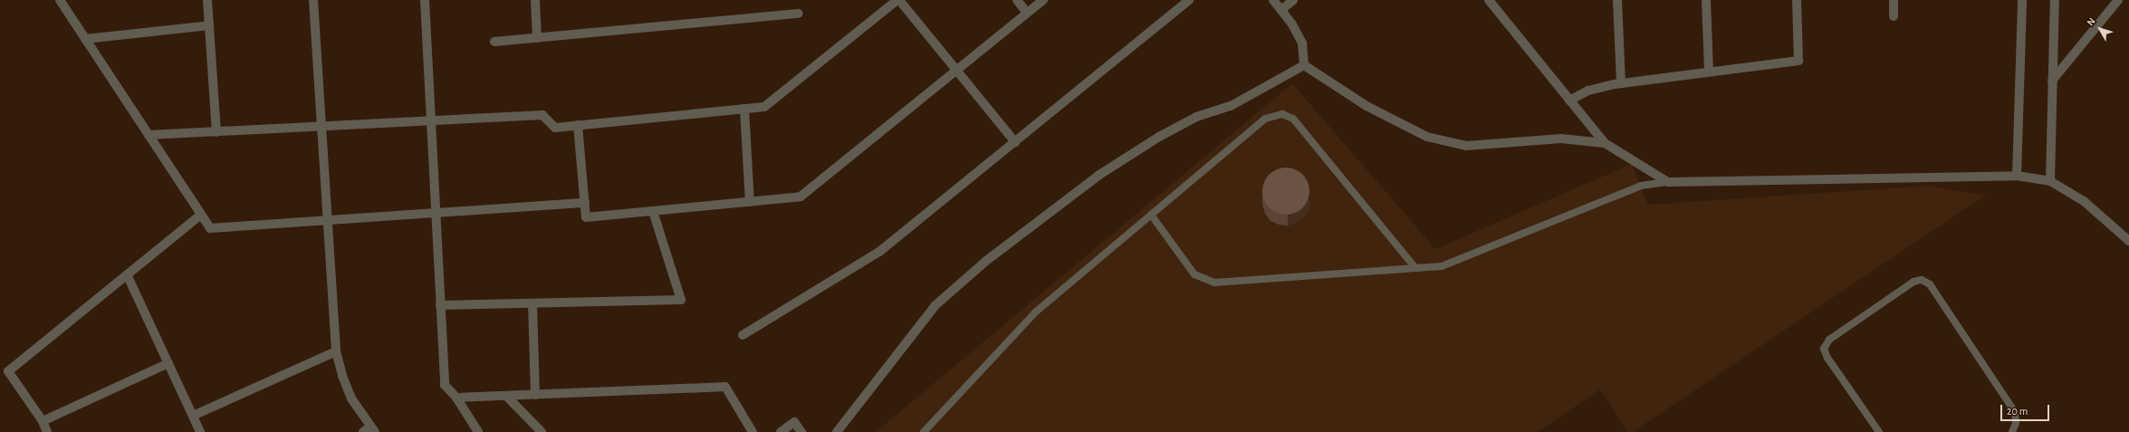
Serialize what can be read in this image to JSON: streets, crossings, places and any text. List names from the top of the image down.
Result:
{
  "scale_bar": "20 m",
  "north": "top left"
}
